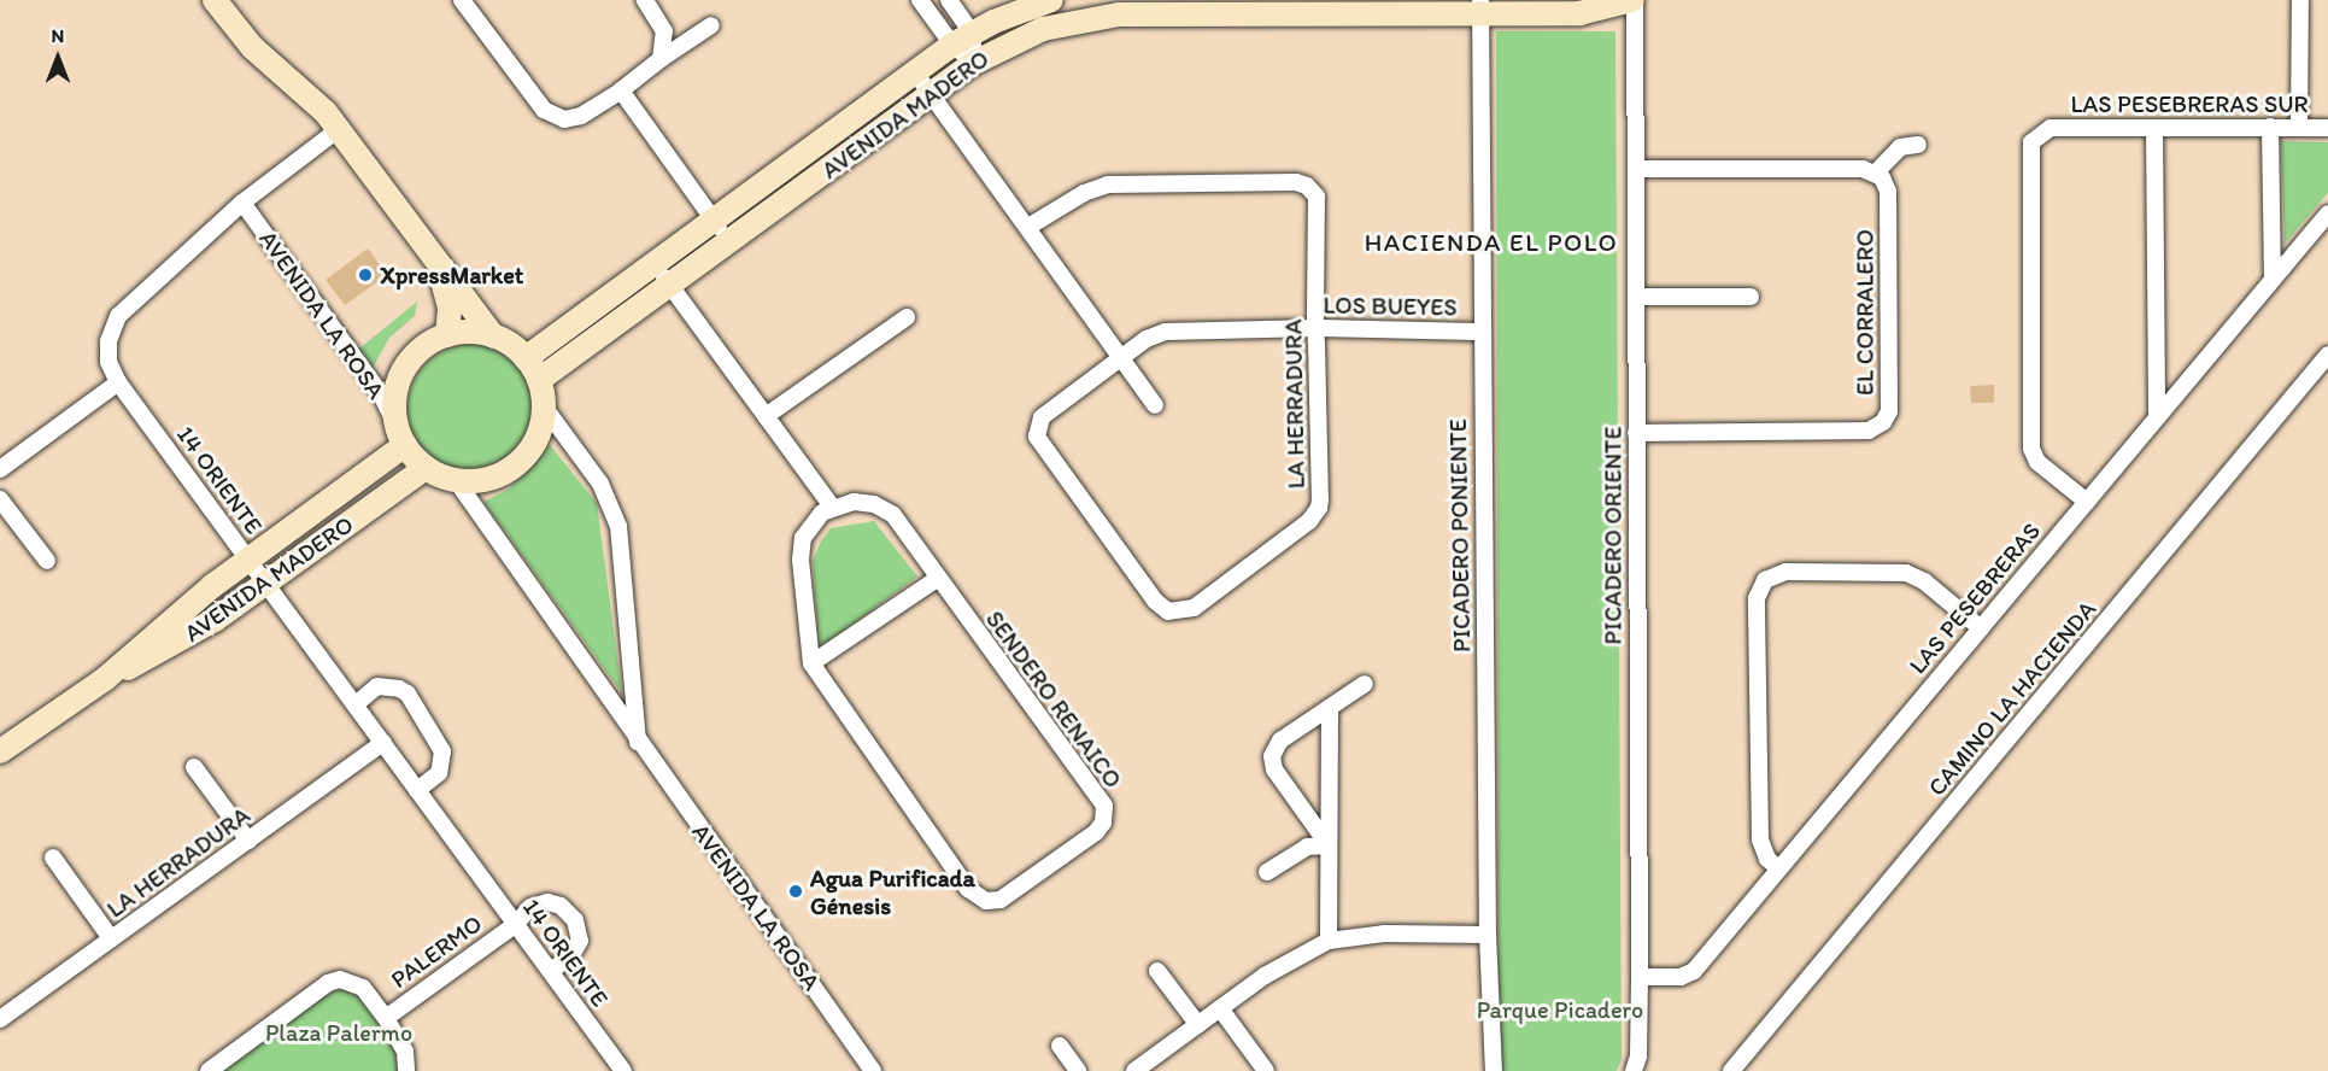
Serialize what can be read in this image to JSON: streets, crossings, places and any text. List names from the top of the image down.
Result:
{
  "streets": {
    "street": [
      "LAS PESEBRERAS SUR",
      "AVENIDA MADERO",
      "LOS BUEYES",
      "EL CORRALERO",
      "AVENIDA LA ROSA",
      "LA HERRADURA",
      "14 ORIENTE",
      "PICADERO PONIENTE",
      "PICADERO ORIENTE",
      "LAS PESEBRERAS",
      "CAMINO LA HACIENDA",
      "SENDERO RENAICO",
      "PALERMO"
    ]
  },
  "crossings": [
    ["LAS PESEBRERAS SUR", "LAS PESEBRERAS"],
    ["AVENIDA MADERO", "AVENIDA LA ROSA"],
    ["AVENIDA MADERO", "14 ORIENTE"],
    ["AVENIDA MADERO", "PICADERO PONIENTE"],
    ["AVENIDA MADERO", "PICADERO ORIENTE"],
    ["LOS BUEYES", "LA HERRADURA"],
    ["LOS BUEYES", "PICADERO PONIENTE"],
    ["EL CORRALERO", "PICADERO ORIENTE"],
    ["AVENIDA LA ROSA", "14 ORIENTE"],
    ["LA HERRADURA", "14 ORIENTE"],
    ["14 ORIENTE", "PALERMO"],
    ["PICADERO ORIENTE", "LAS PESEBRERAS"]
  ],
  "districts": ["HACIENDA EL POLO"],
  "parks": ["Parque Picadero", "Plaza Palermo"],
  "places": ["XpressMarket", "Agua Purificada Génesis"],
  "north": "top"
}
